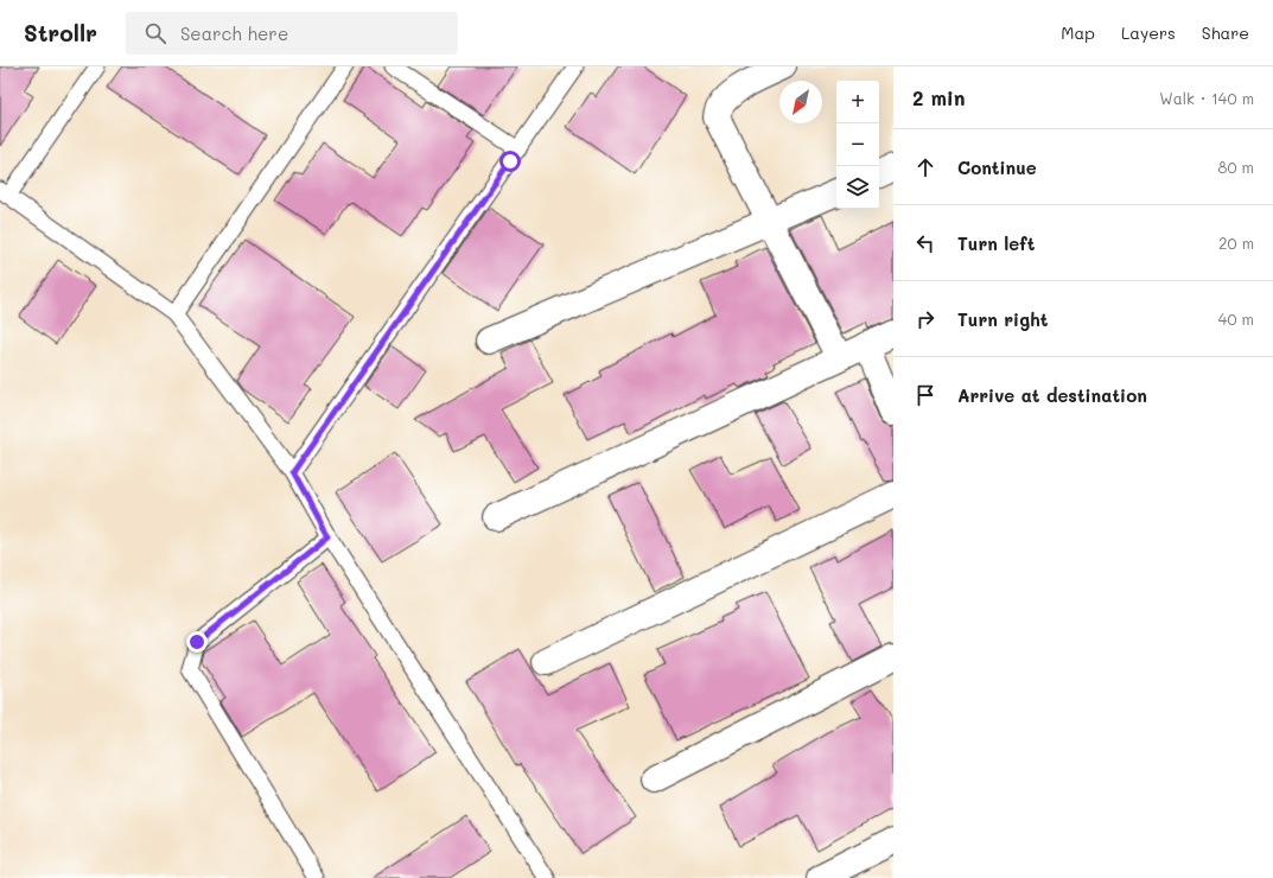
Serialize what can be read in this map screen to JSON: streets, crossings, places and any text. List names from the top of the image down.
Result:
{
  "north": "bottom left",
  "page": {
    "header": "Strollr",
    "search": "Search here",
    "nav": ["Map", "Layers", "Share"],
    "heading": ["2 min", "Walk · 140 m"],
    "map_buttons": ["+", "−"],
    "list": [
      ["Continue", "80 m"],
      ["Turn left", "20 m"],
      ["Turn right", "40 m"],
      "Arrive at destination"
    ]
  }
}
